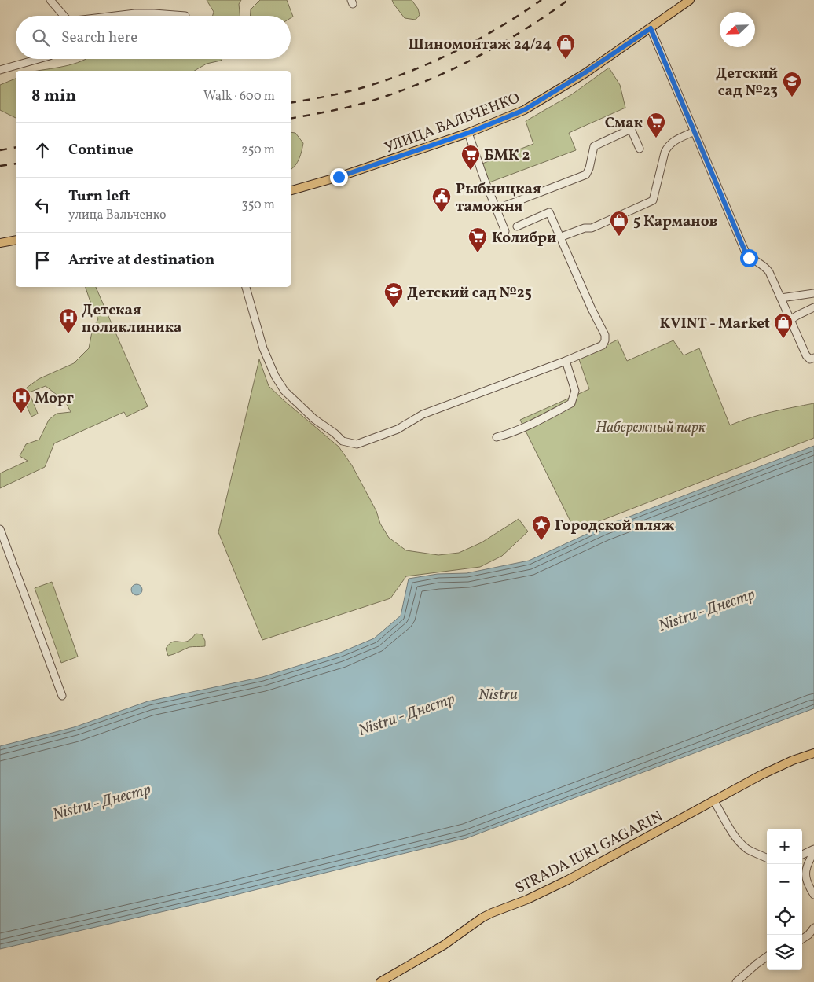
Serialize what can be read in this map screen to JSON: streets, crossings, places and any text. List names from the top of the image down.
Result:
{
  "streets": {
    "main road": ["УЛИЦА ВАЛЬЧЕНКО", "STRADA IURI GAGARIN"]
  },
  "water": ["Nistru - Днестр", "Nistru"],
  "parks": ["Набережный парк"],
  "places": {
    "shop": ["Шиномонтаж 24/24", "5 Карманов", "KVINT - Market"],
    "school or university": ["Детский сад №23", "Детский сад №25"],
    "supermarket": ["Смак", "БМК 2", "Колибри"],
    "public building": ["Рыбницкая таможня"],
    "hospital": ["Детская поликлиника", "Морг"],
    "place": ["Городской пляж"]
  },
  "north": "bottom left",
  "page": {
    "search": "Search here",
    "heading": ["8 min", "Walk · 600 m"],
    "list": [
      ["Continue", "250 m"],
      ["Turn left", "улица Вальченко", "350 m"],
      "Arrive at destination"
    ],
    "map_buttons": ["+", "−"]
  }
}
